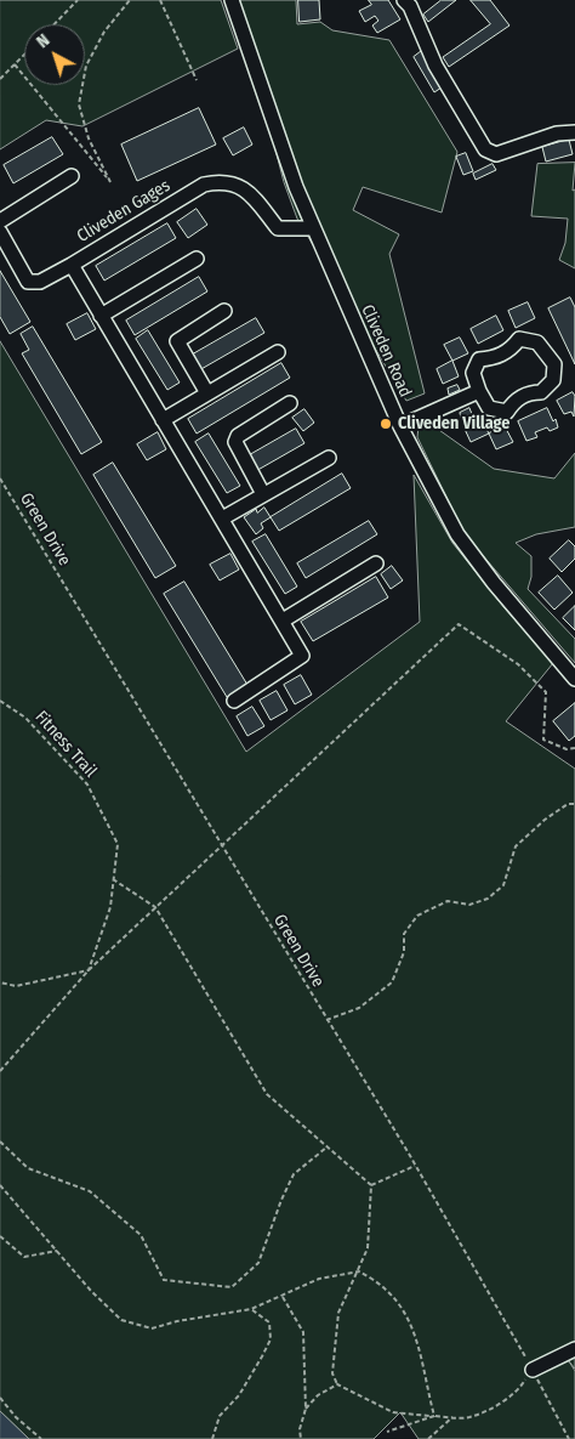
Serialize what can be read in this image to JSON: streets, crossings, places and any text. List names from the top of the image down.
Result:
{
  "streets": {
    "street": ["Cliveden Gages", "Cliveden Road"],
    "path": ["Green Drive", "Fitness Trail"]
  },
  "crossings": [
    ["Cliveden Gages", "Cliveden Road"]
  ],
  "places": ["Cliveden Village"],
  "north": "top left"
}
